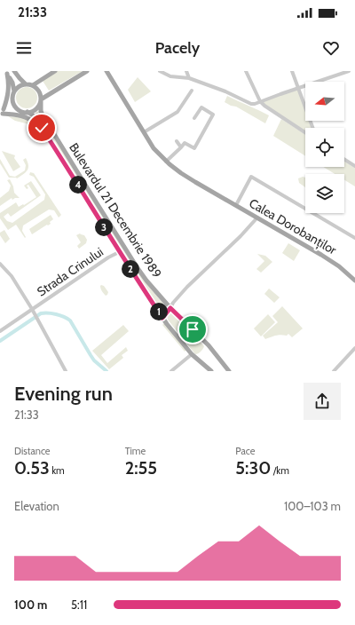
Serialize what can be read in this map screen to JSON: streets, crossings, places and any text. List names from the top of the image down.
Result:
{
  "streets": {
    "main road": ["Bulevardul 21 Decembrie 1989", "Calea Dorobanților"],
    "street": ["Strada Crinului"]
  },
  "crossings": [
    ["Bulevardul 21 Decembrie 1989", "Strada Crinului"]
  ],
  "north": "left",
  "page": {
    "status": "21:33",
    "header": "Pacely",
    "pins": [
      "4",
      "3",
      "2",
      "1"
    ],
    "heading": ["Evening run", "21:33"],
    "stats": [
      ["Distance", "0.53 km"],
      ["Time", "2:55"],
      ["Pace", "5:30 /km"]
    ],
    "chart": ["Elevation", "100–103 m"],
    "list": [
      {
        "name": "100 m",
        "note": "5:11"
      }
    ]
  }
}
